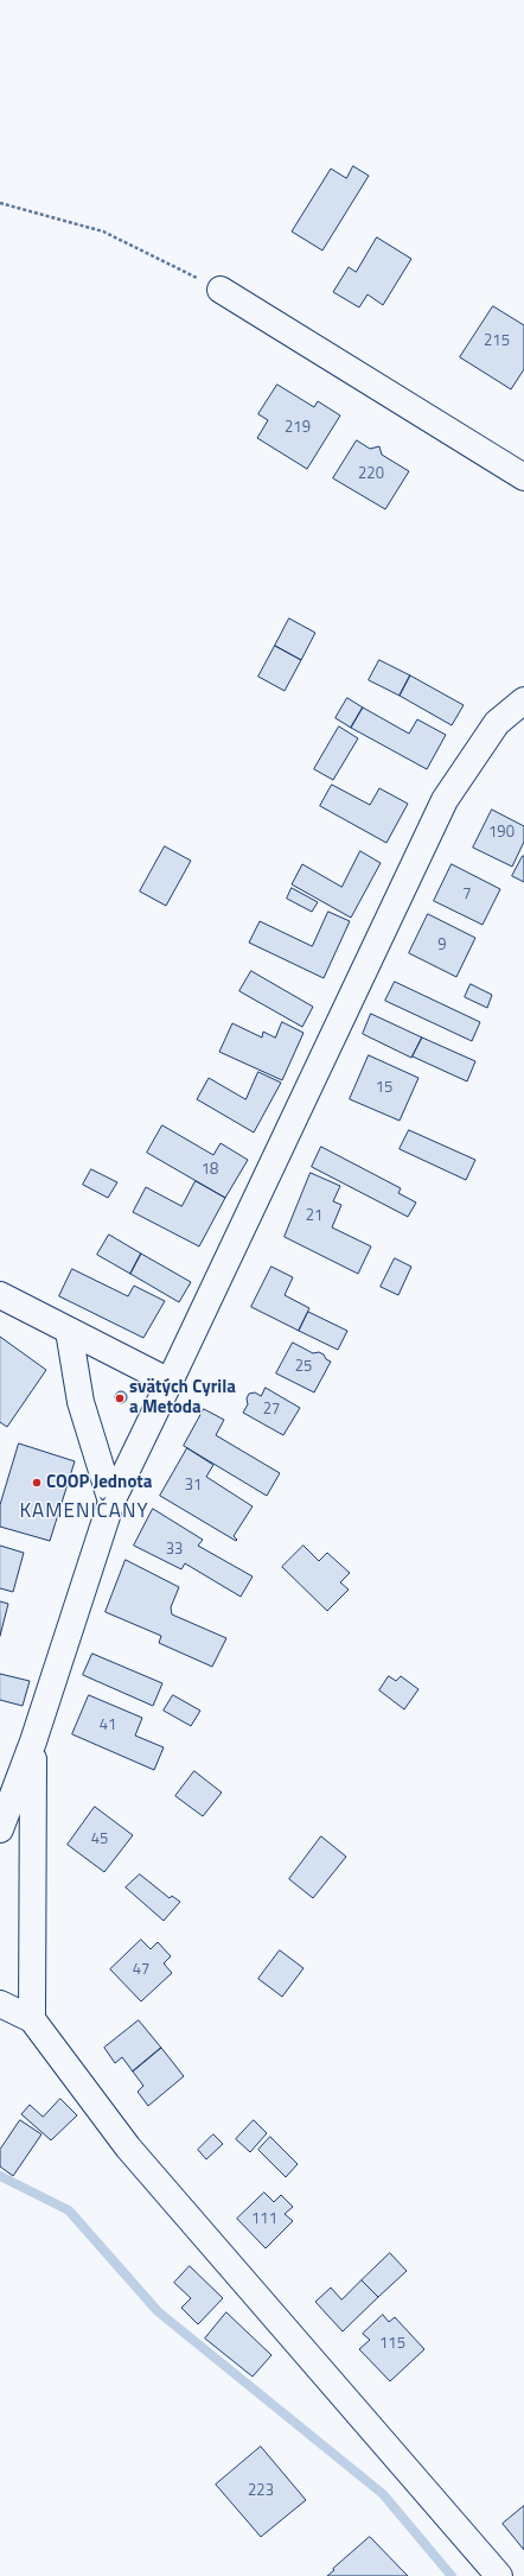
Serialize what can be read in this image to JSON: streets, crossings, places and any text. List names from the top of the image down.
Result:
{
  "districts": ["KAMENIČANY"],
  "places": ["svätých Cyrila a Metoda", "COOP Jednota"],
  "house_numbers": [
    "215",
    "219",
    "220",
    "190",
    "7",
    "9",
    "15",
    "18",
    "21",
    "25",
    "27",
    "31",
    "33",
    "41",
    "45",
    "47",
    "111",
    "115",
    "223"
  ]
}
